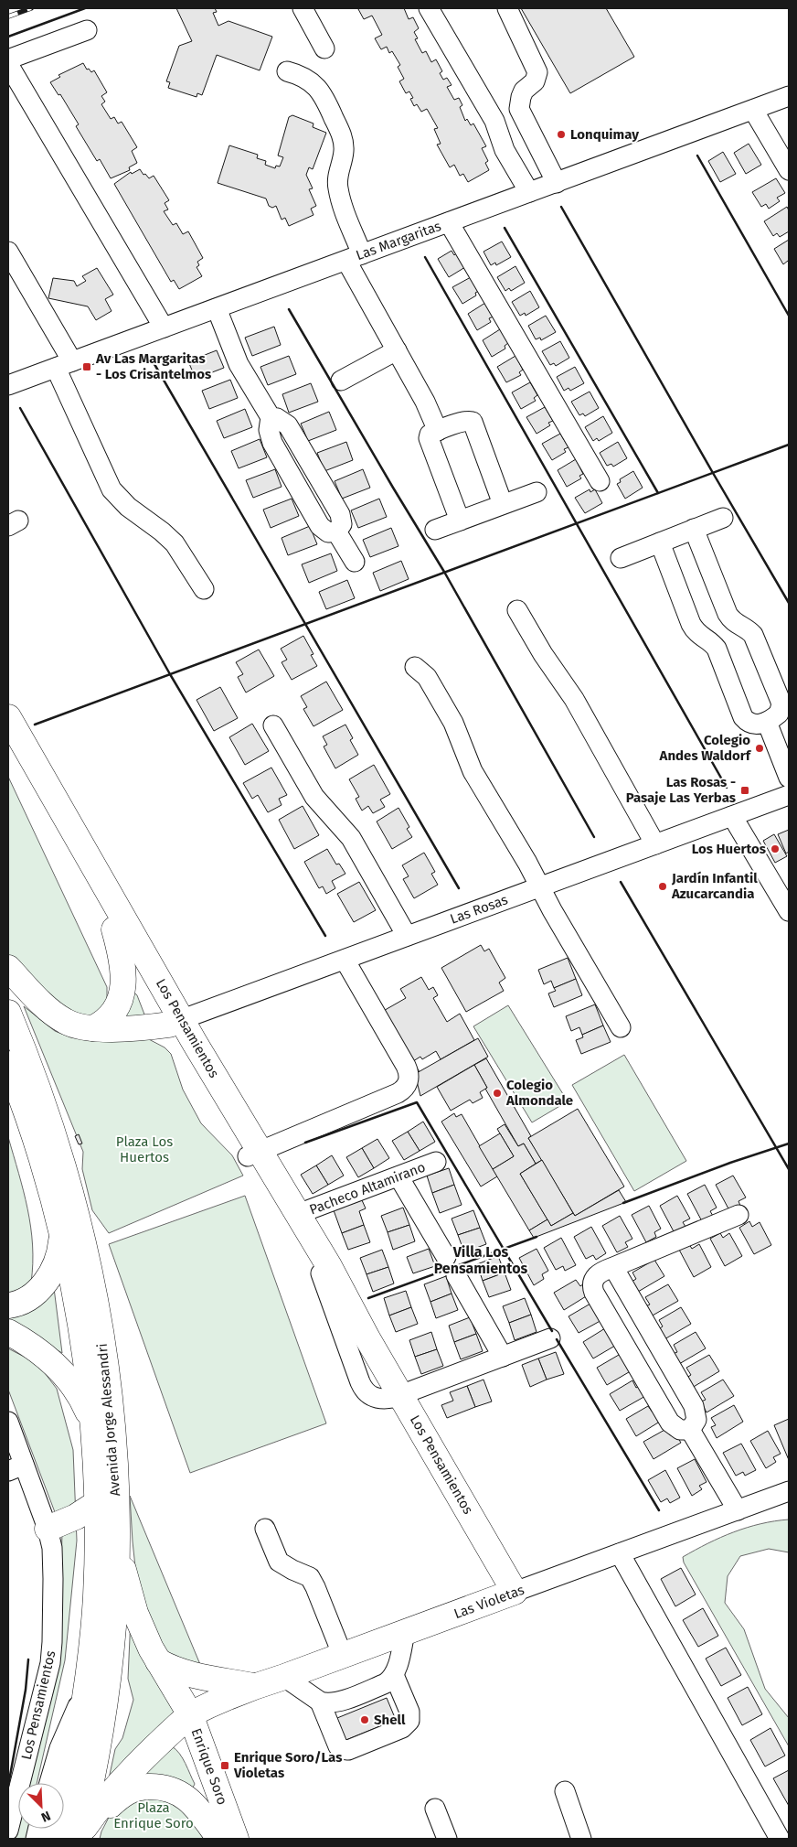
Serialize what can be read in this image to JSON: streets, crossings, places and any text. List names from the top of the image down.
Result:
{
  "streets": {
    "main road": [
      "Los Pensamientos",
      "Avenida Jorge Alessandri",
      "Las Violetas",
      "Enrique Soro"
    ],
    "street": ["Las Margaritas", "Las Rosas", "Pacheco Altamirano"]
  },
  "crossings": [
    ["Las Rosas", "Los Pensamientos"],
    ["Los Pensamientos", "Pacheco Altamirano"],
    ["Los Pensamientos", "Las Violetas"],
    ["Avenida Jorge Alessandri", "Las Violetas"],
    ["Las Violetas", "Enrique Soro"]
  ],
  "districts": ["Villa Los Pensamientos"],
  "parks": ["Plaza Los Huertos", "Plaza Enrique Soro"],
  "places": {
    "other": [
      "Lonquimay",
      "Colegio Andes Waldorf",
      "Los Huertos",
      "Jardín Infantil Azucarcandia",
      "Colegio Almondale",
      "Shell"
    ],
    "transit": ["Av Las Margaritas - Los Crisantelmos", "Las Rosas - Pasaje Las Yerbas", "Enrique Soro/Las Violetas"]
  },
  "north": "bottom right"
}
